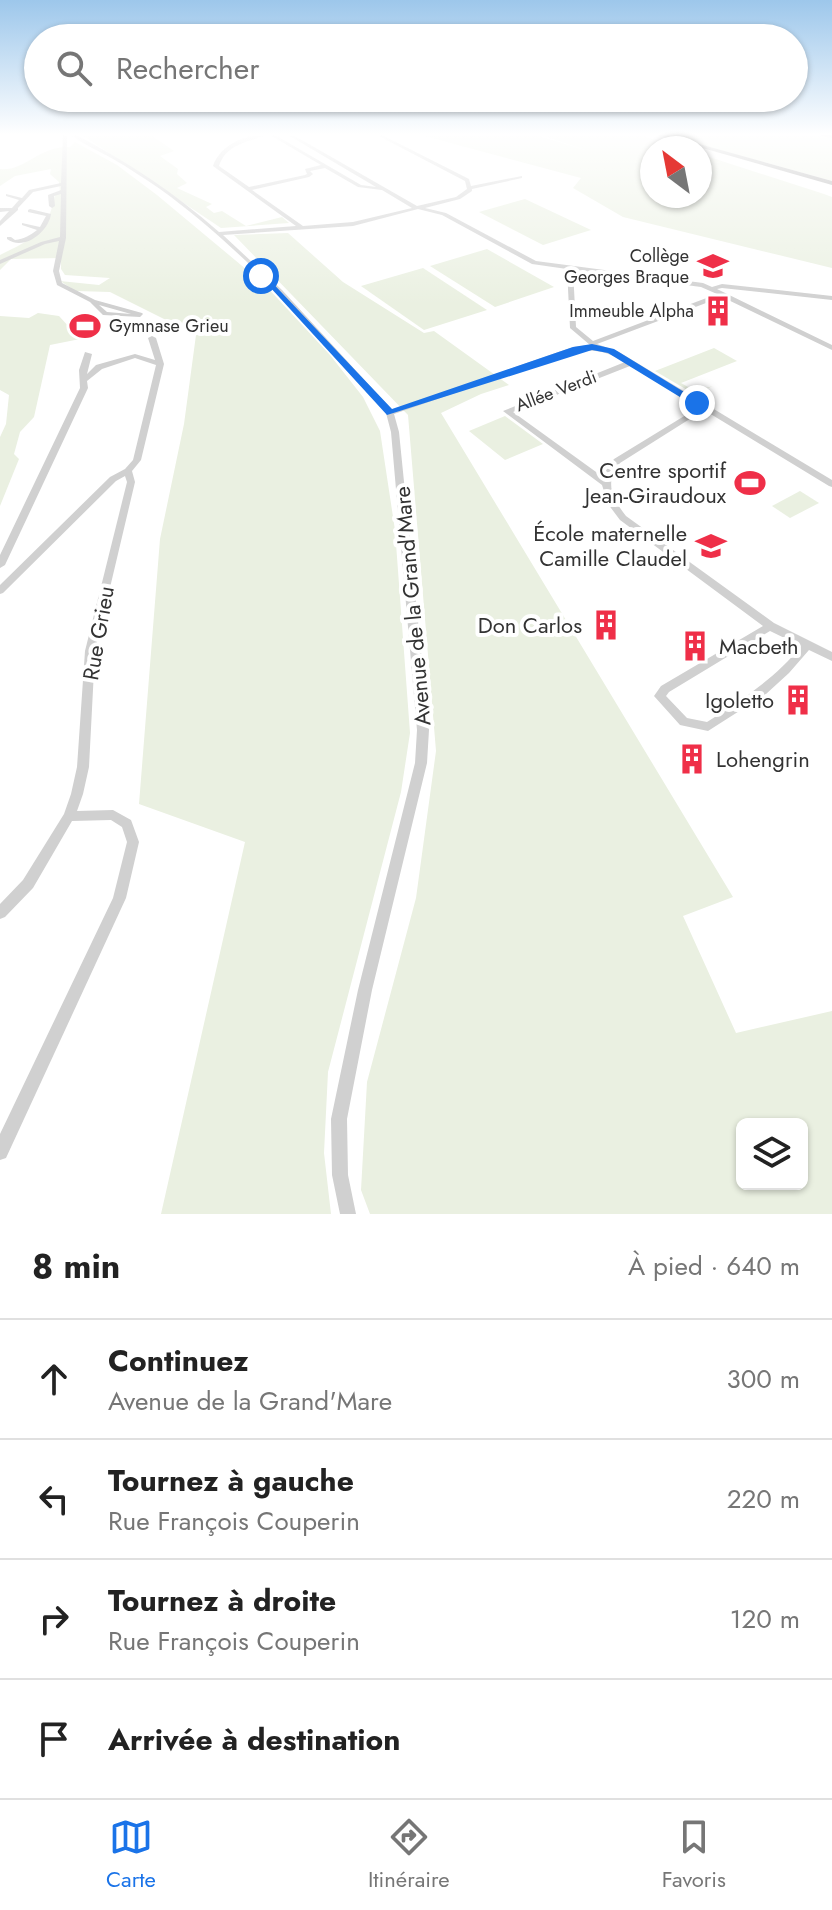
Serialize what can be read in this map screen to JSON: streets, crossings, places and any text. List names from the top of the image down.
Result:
{
  "streets": {
    "street": ["Allée Verdi", "Avenue de la Grand'Mare", "Rue Grieu"]
  },
  "places": {
    "school or university": ["Collège Georges Braque", "École maternelle Camille Claudel"],
    "building": [
      "Immeuble Alpha",
      "Don Carlos",
      "Macbeth",
      "Igoletto",
      "Lohengrin"
    ],
    "sports": ["Gymnase Grieu", "Centre sportif Jean-Giraudoux"]
  },
  "north": "top left",
  "page": {
    "search": "Rechercher",
    "heading": ["8 min", "À pied · 640 m"],
    "list": [
      ["Continuez", "Avenue de la Grand'Mare", "300 m"],
      ["Tournez à gauche", "Rue François Couperin", "220 m"],
      ["Tournez à droite", "Rue François Couperin", "120 m"],
      "Arrivée à destination"
    ],
    "nav": ["Carte", "Itinéraire", "Favoris"]
  }
}
